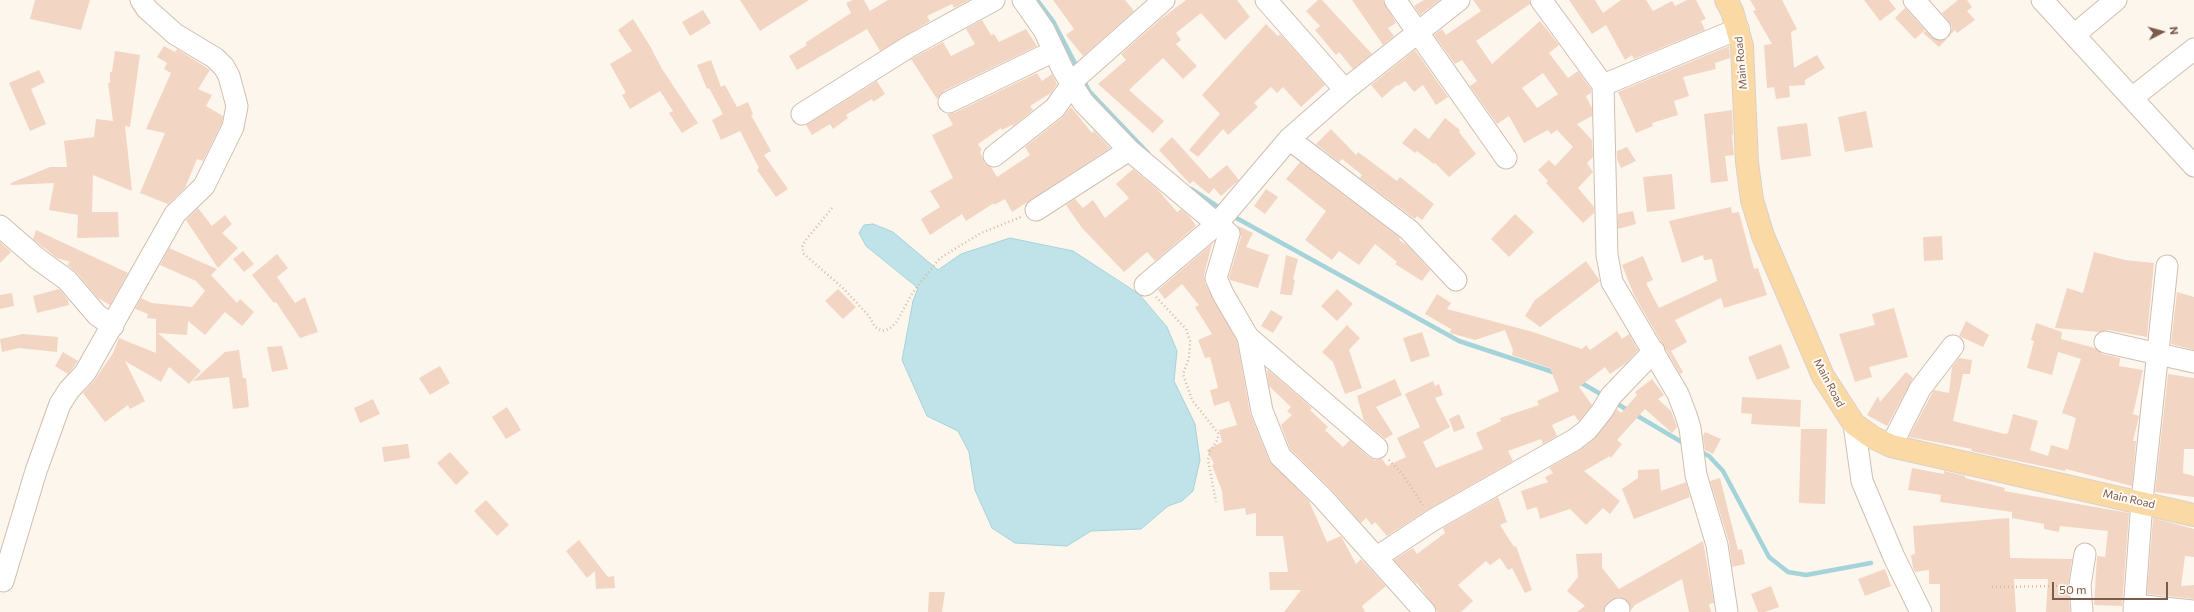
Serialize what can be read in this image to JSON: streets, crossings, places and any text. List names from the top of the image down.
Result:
{
  "streets": {
    "main road": ["Main Road"]
  },
  "scale_bar": "50 m",
  "north": "right"
}
